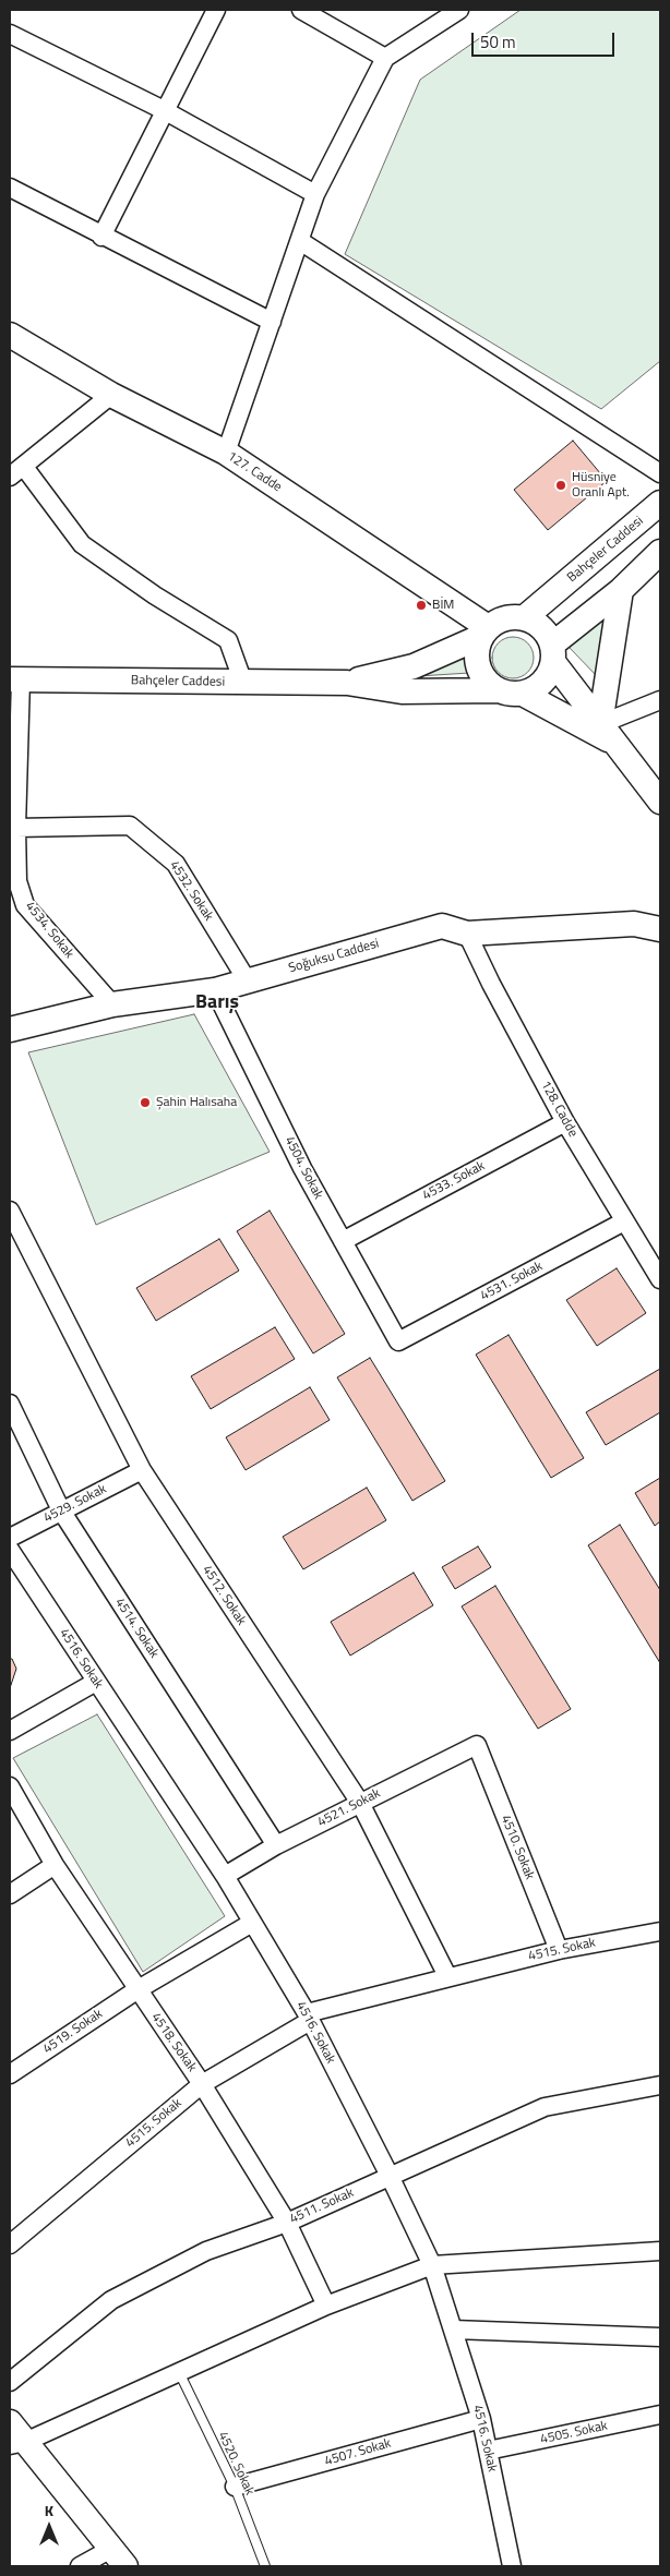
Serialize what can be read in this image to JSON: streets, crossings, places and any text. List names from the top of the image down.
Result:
{
  "streets": {
    "street": [
      "127. Cadde",
      "Bahçeler Caddesi",
      "4532. Sokak",
      "4534. Sokak",
      "Soğuksu Caddesi",
      "128. Cadde",
      "4504. Sokak",
      "4533. Sokak",
      "4531. Sokak",
      "4529. Sokak",
      "4512. Sokak",
      "4514. Sokak",
      "4516. Sokak",
      "4521. Sokak",
      "4510. Sokak",
      "4515. Sokak",
      "4519. Sokak",
      "4518. Sokak",
      "4511. Sokak",
      "4505. Sokak",
      "4507. Sokak"
    ],
    "lane": ["4520. Sokak"]
  },
  "crossings": [
    ["127. Cadde", "Bahçeler Caddesi"],
    ["Bahçeler Caddesi", "4534. Sokak"],
    ["4532. Sokak", "4534. Sokak"],
    ["4532. Sokak", "Soğuksu Caddesi"],
    ["4534. Sokak", "Soğuksu Caddesi"],
    ["Soğuksu Caddesi", "128. Cadde"],
    ["Soğuksu Caddesi", "4504. Sokak"],
    ["128. Cadde", "4533. Sokak"],
    ["128. Cadde", "4531. Sokak"],
    ["4504. Sokak", "4533. Sokak"],
    ["4504. Sokak", "4531. Sokak"],
    ["4529. Sokak", "4512. Sokak"],
    ["4529. Sokak", "4514. Sokak"],
    ["4512. Sokak", "4521. Sokak"],
    ["4512. Sokak", "4515. Sokak"],
    ["4514. Sokak", "4521. Sokak"],
    ["4516. Sokak", "4521. Sokak"],
    ["4516. Sokak", "4515. Sokak"],
    ["4516. Sokak", "4519. Sokak"],
    ["4516. Sokak", "4511. Sokak"],
    ["4516. Sokak", "4505. Sokak"],
    ["4516. Sokak", "4507. Sokak"],
    ["4521. Sokak", "4510. Sokak"],
    ["4510. Sokak", "4515. Sokak"],
    ["4515. Sokak", "4518. Sokak"],
    ["4519. Sokak", "4518. Sokak"],
    ["4518. Sokak", "4511. Sokak"],
    ["4507. Sokak", "4520. Sokak"]
  ],
  "districts": ["Barış"],
  "places": ["Hüsniye Oranlı Apt.", "BİM", "Şahin Halısaha"],
  "scale_bar": "50 m",
  "north": "top"
}
